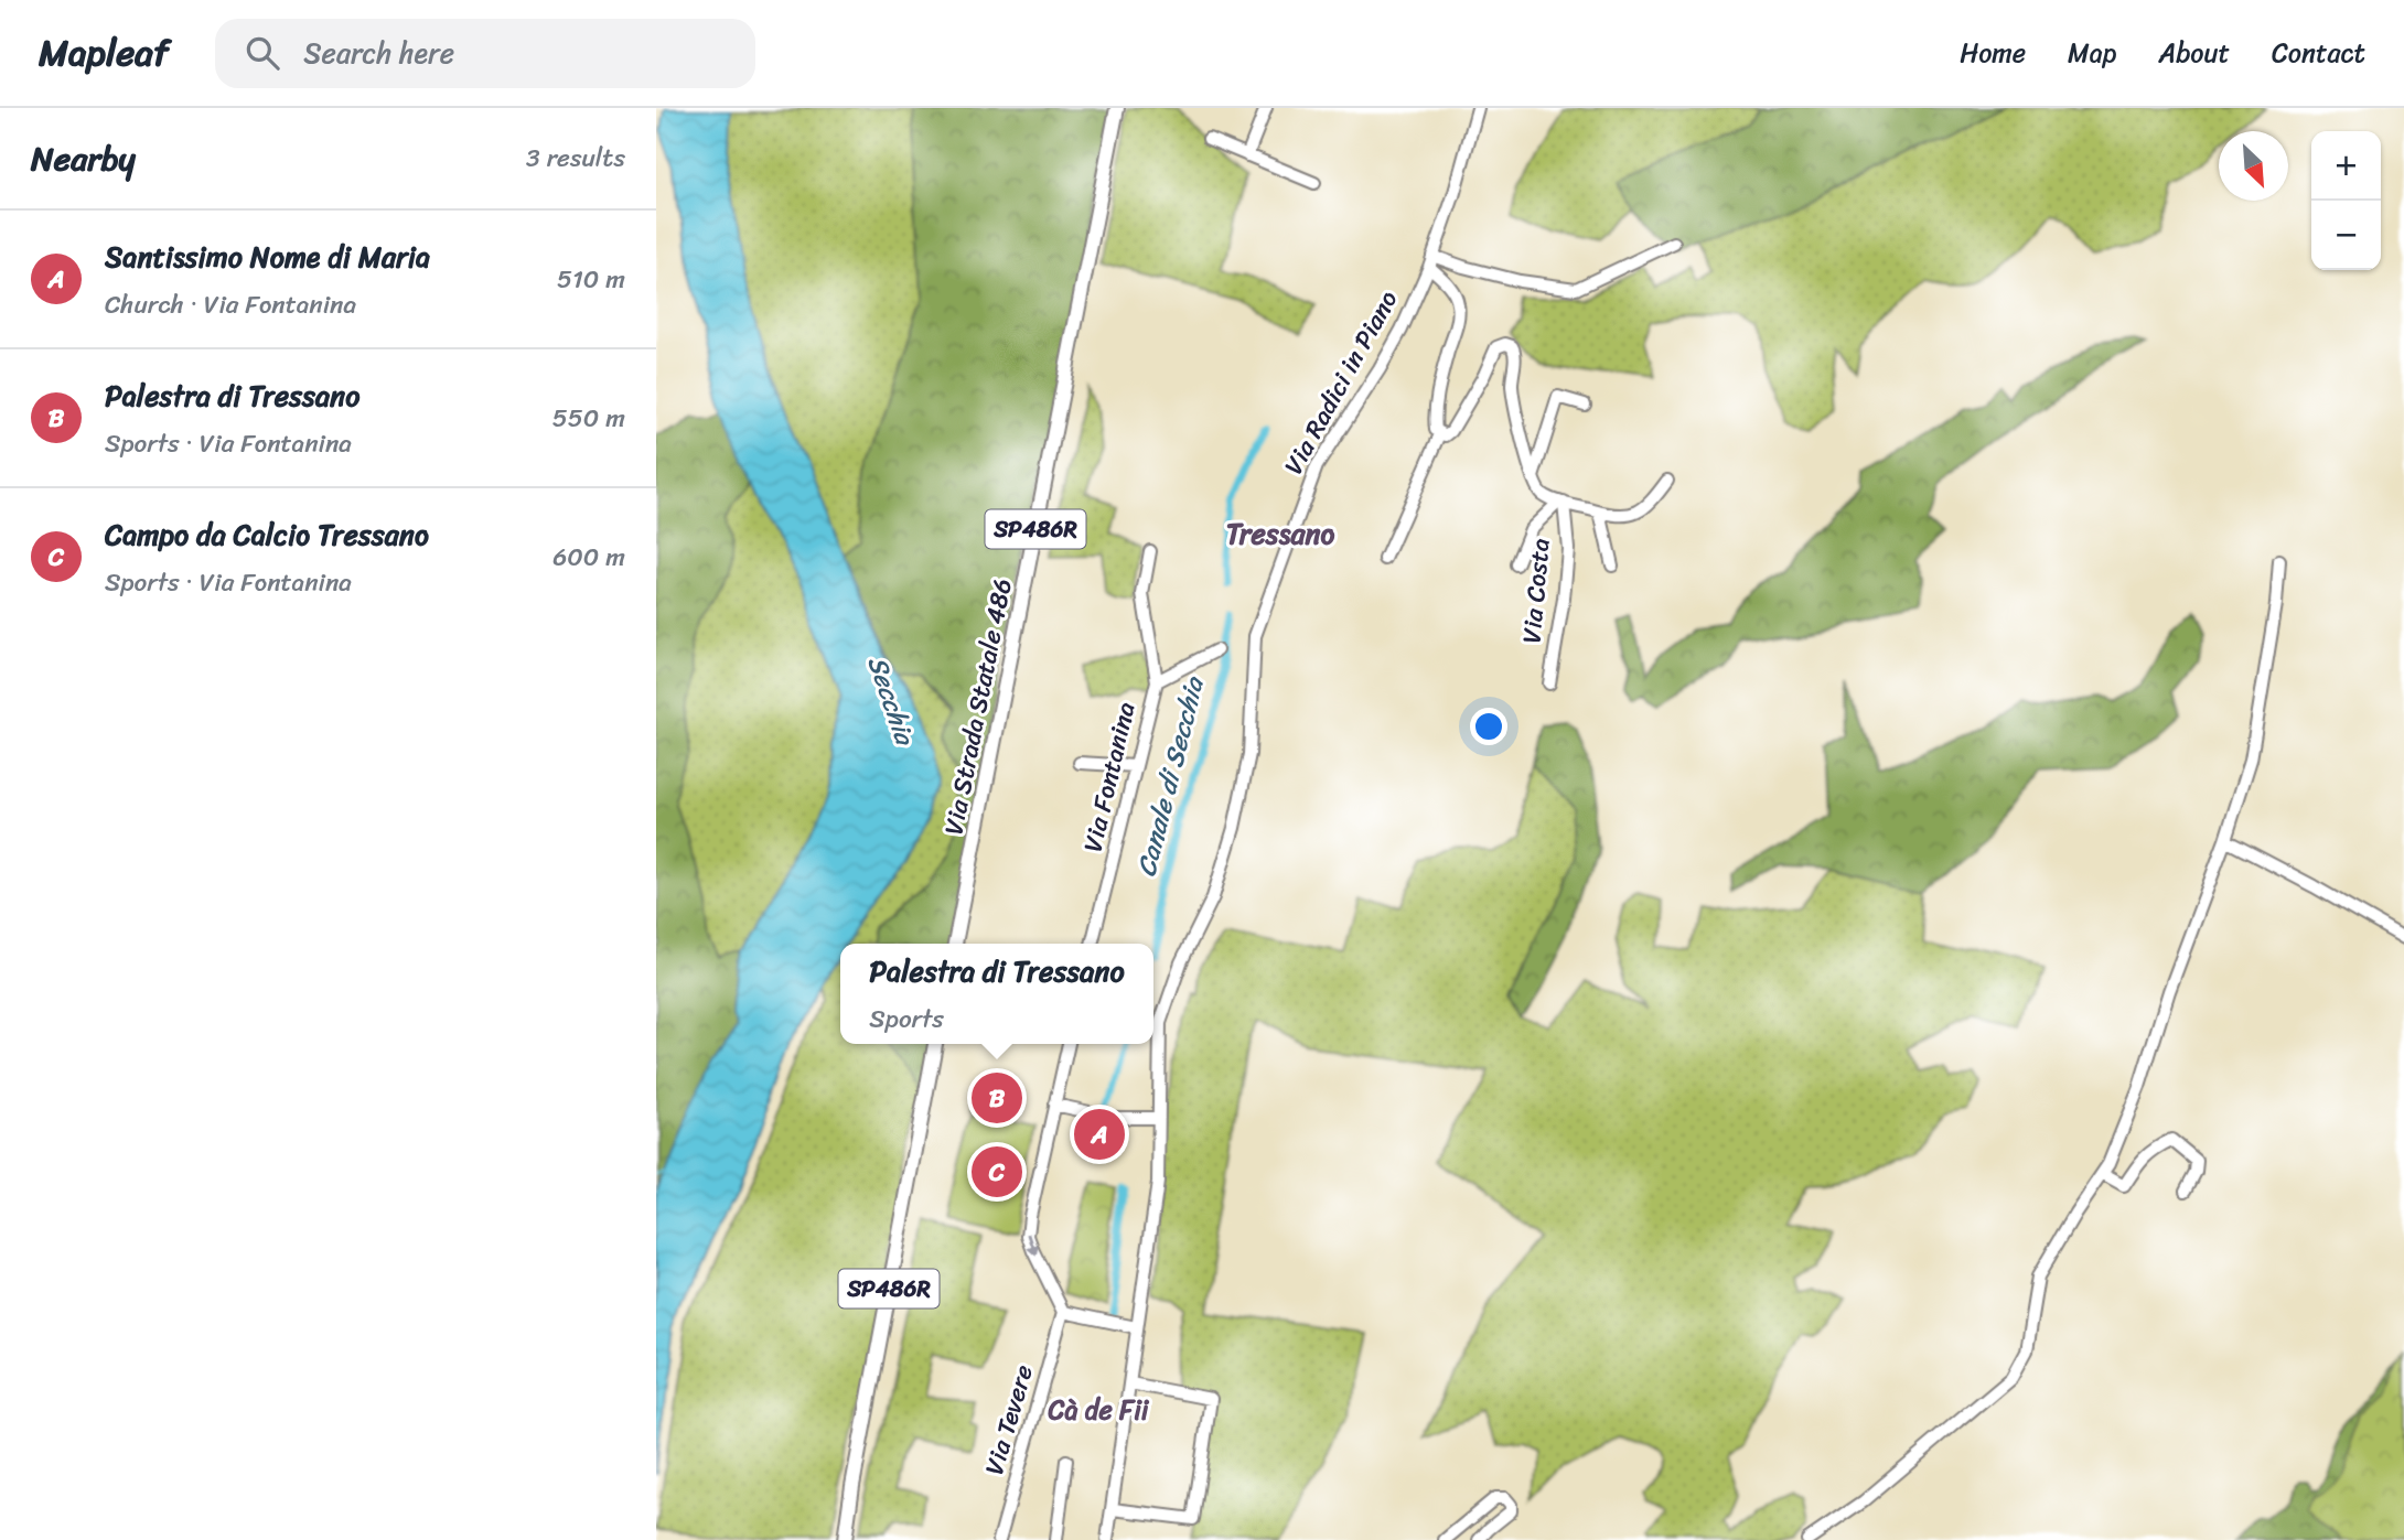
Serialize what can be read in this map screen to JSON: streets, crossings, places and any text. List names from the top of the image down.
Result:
{
  "streets": {
    "main road": ["SP486R", "Via Strada Statale 486"],
    "street": [
      "Via Radici in Piano",
      "Via Costa",
      "Via Fontanina",
      "Via Tevere"
    ]
  },
  "districts": ["Tressano", "Cà de Fii"],
  "water": ["Secchia", "Canale di Secchia"],
  "north": "bottom right",
  "page": {
    "header": "Mapleaf",
    "search": "Search here",
    "nav": [
      "Home",
      "Map",
      "About",
      "Contact"
    ],
    "heading": ["Nearby", "3 results"],
    "map_buttons": ["+", "−"],
    "list": [
      {
        "mark": "A",
        "name": "Santissimo Nome di Maria",
        "note": "Church · Via Fontanina",
        "value": "510 m"
      },
      {
        "mark": "B",
        "name": "Palestra di Tressano",
        "note": "Sports · Via Fontanina",
        "value": "550 m"
      },
      {
        "mark": "C",
        "name": "Campo da Calcio Tressano",
        "note": "Sports · Via Fontanina",
        "value": "600 m"
      }
    ],
    "popup": ["Palestra di Tressano", "Sports"],
    "pins": ["B", "A", "C"]
  }
}
